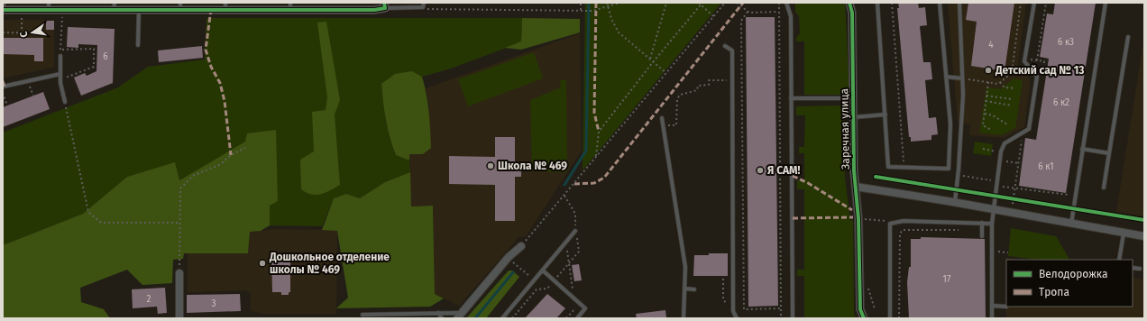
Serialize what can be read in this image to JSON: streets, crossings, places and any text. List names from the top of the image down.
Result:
{
  "streets": {
    "street": ["Заречная улица"]
  },
  "places": [
    "Детский сад № 13",
    "Школа № 469",
    "Я САМ!",
    "Дошкольное отделение школы № 469"
  ],
  "house_numbers": [
    "6 к3",
    "4",
    "6",
    "6 к2",
    "6 к1",
    "17",
    "2",
    "3"
  ],
  "legend": ["Велодорожка", "Тропа"],
  "north": "left"
}
